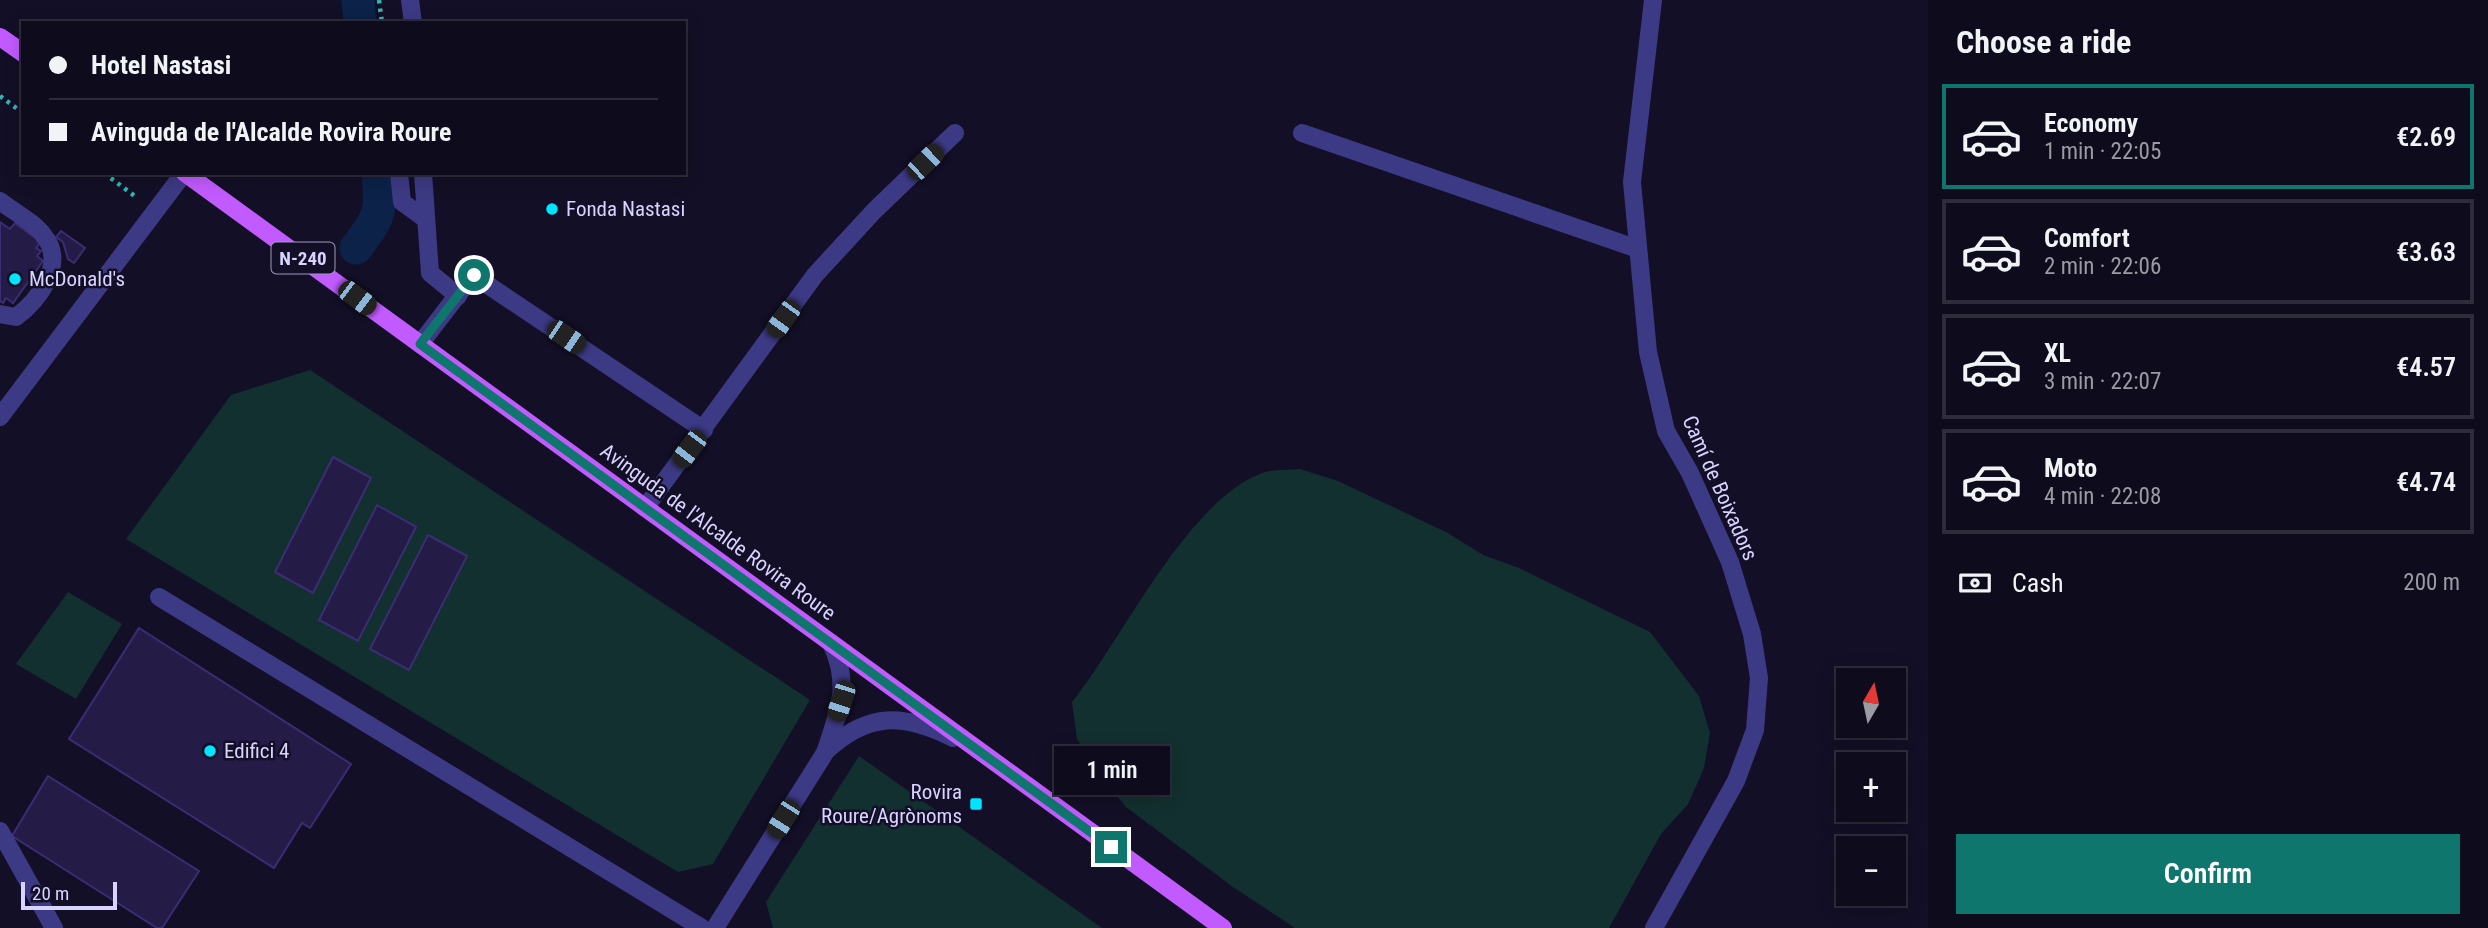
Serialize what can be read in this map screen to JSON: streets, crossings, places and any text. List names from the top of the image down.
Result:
{
  "streets": {
    "main road": ["N-240", "Avinguda de l'Alcalde Rovira Roure"],
    "street": ["Camí de Boixadors"]
  },
  "places": {
    "other": ["Fonda Nastasi", "McDonald's", "Edifici 4"],
    "transit": ["Rovira Roure/Agrònoms"]
  },
  "scale_bar": "20 m",
  "north": "top",
  "page": {
    "heading": "Choose a ride",
    "banner": ["Hotel Nastasi", "Avinguda de l'Alcalde Rovira Roure"],
    "list": [
      {
        "name": "Economy",
        "note": "1 min · 22:05",
        "value": "€2.69"
      },
      {
        "name": "Comfort",
        "note": "2 min · 22:06",
        "value": "€3.63"
      },
      {
        "name": "XL",
        "note": "3 min · 22:07",
        "value": "€4.57"
      },
      {
        "name": "Moto",
        "note": "4 min · 22:08",
        "value": "€4.74"
      }
    ],
    "pay": ["Cash", "200 m"],
    "map_buttons": ["+", "−"],
    "bubble": "1 min",
    "buttons": "Confirm",
    "scale": "20 m"
  }
}
